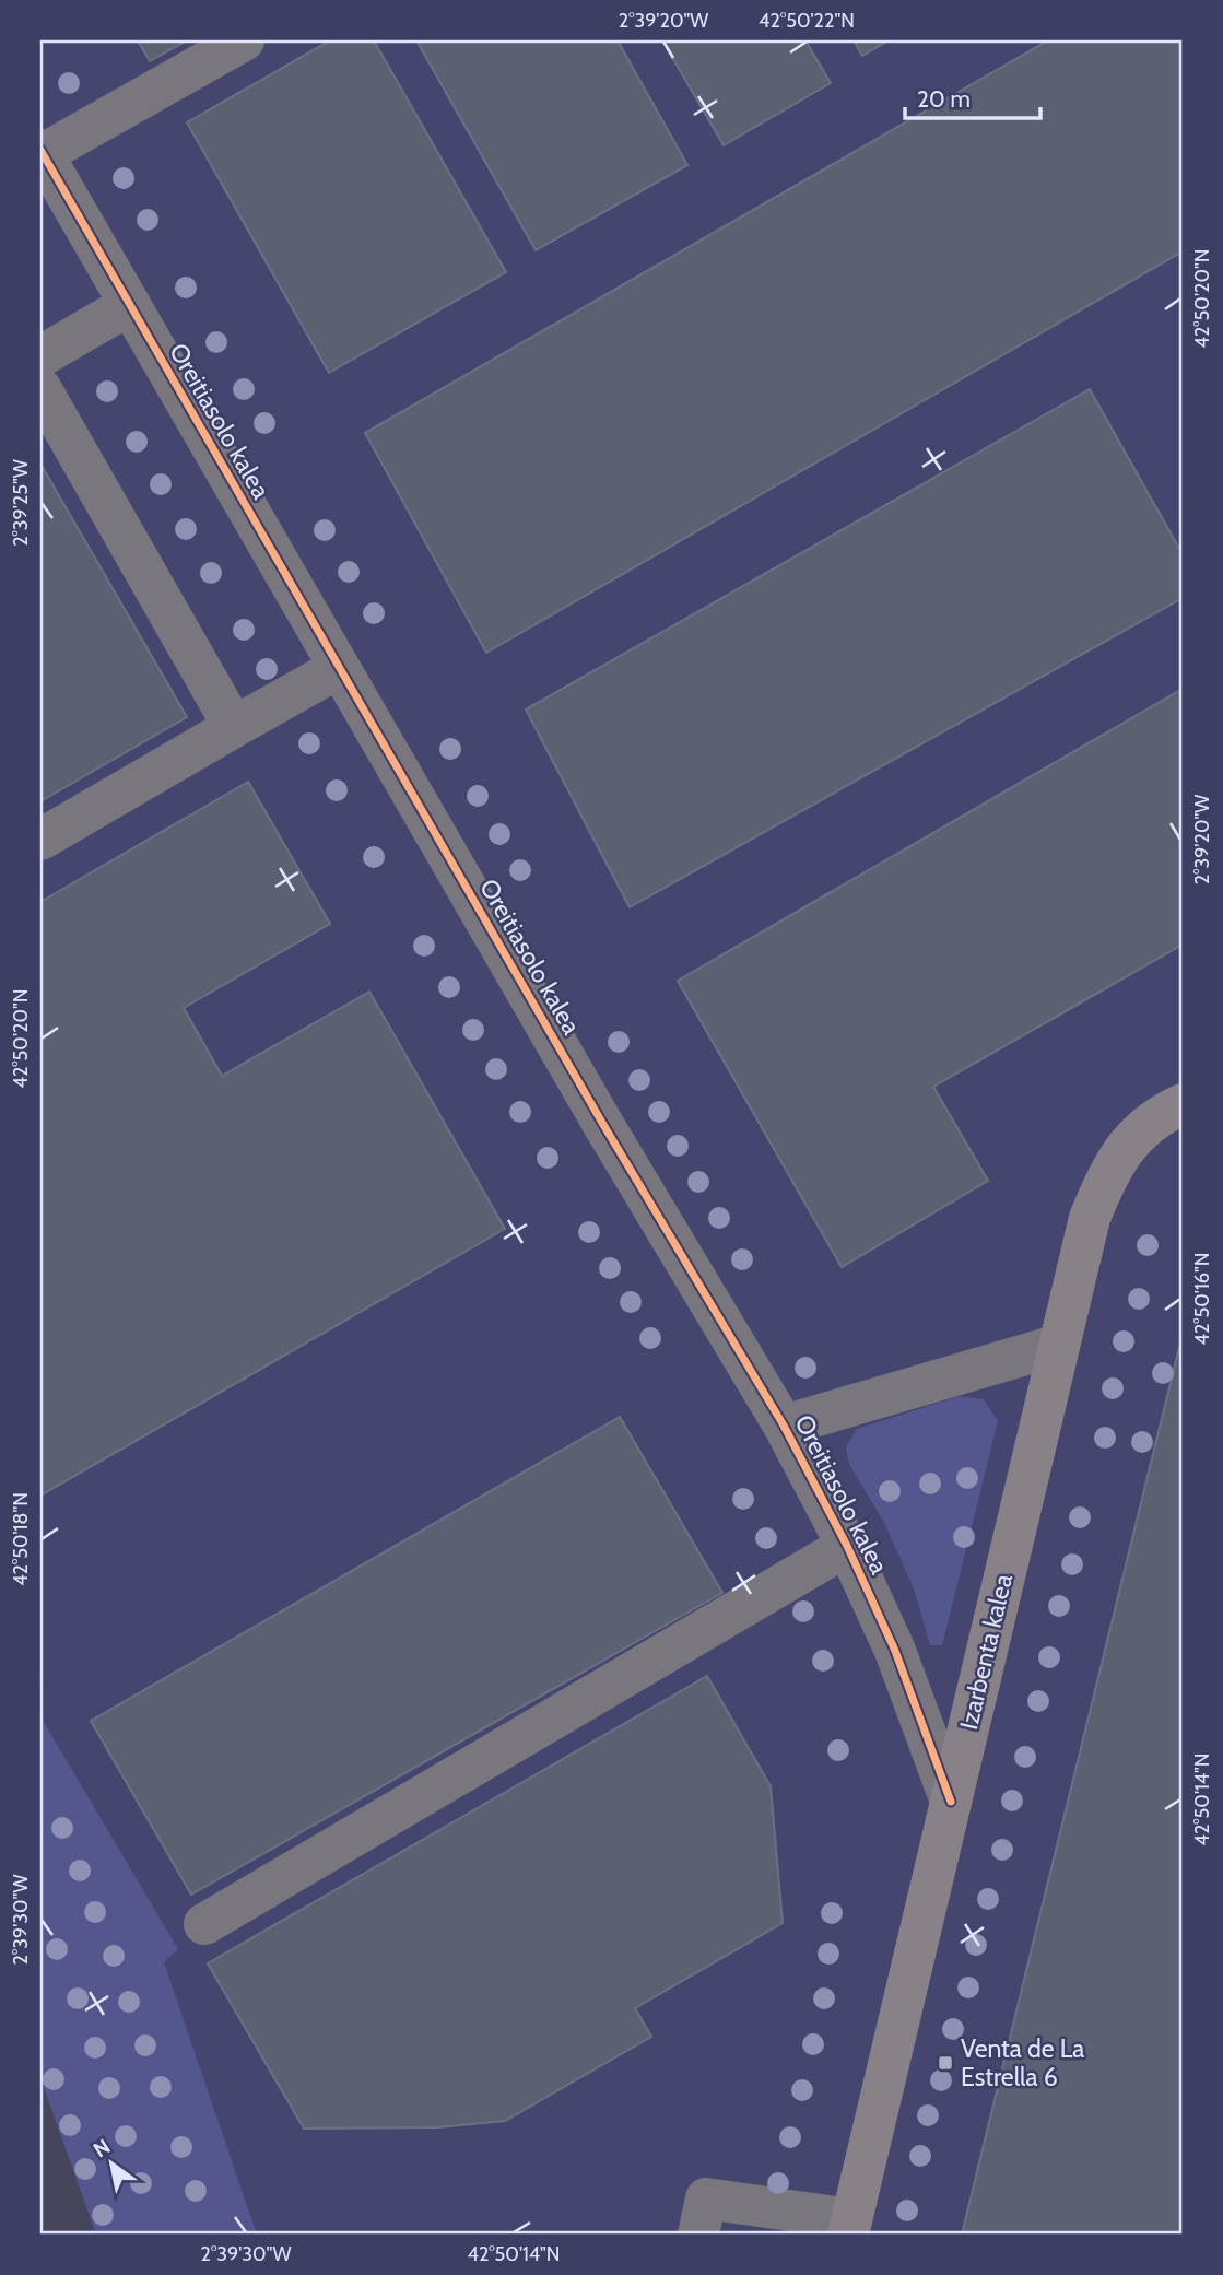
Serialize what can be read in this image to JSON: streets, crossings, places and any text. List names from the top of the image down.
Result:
{
  "streets": {
    "main road": ["Izarbenta kalea"],
    "street": ["Oreitiasolo kalea"]
  },
  "crossings": [
    ["Oreitiasolo kalea", "Izarbenta kalea"]
  ],
  "places": {
    "transit": ["Venta de La Estrella 6"]
  },
  "scale_bar": "20 m",
  "north": "top left",
  "coordinates": [
    "2°39'20\"W",
    "42°50'22\"N",
    "42°50'20\"N",
    "2°39'25\"W",
    "42°50'16\"N",
    "42°50'18\"N",
    "42°50'14\"N",
    "2°39'30\"W"
  ]
}
